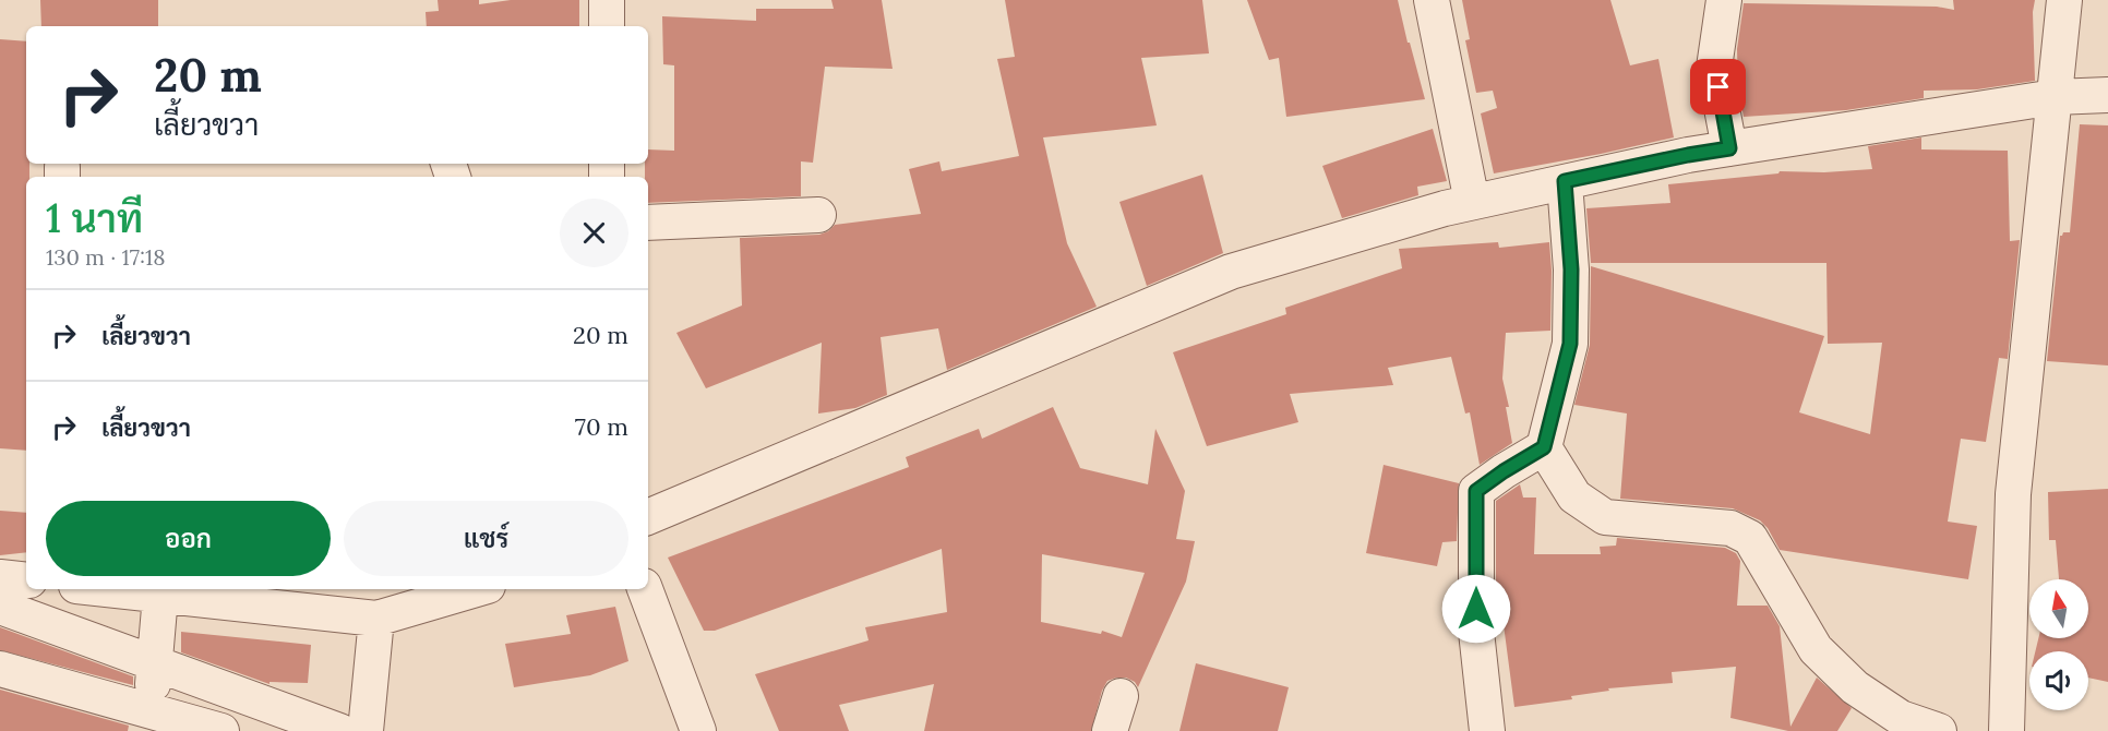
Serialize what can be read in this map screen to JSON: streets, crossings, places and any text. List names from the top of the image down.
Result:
{
  "north": "top",
  "page": {
    "turn": ["20 m", "เลี้ยวขวา"],
    "heading": ["1 นาที", "130 m · 17:18"],
    "list": [
      {
        "name": "เลี้ยวขวา",
        "value": "20 m"
      },
      {
        "name": "เลี้ยวขวา",
        "value": "70 m"
      }
    ],
    "buttons": ["ออก", "แชร์"]
  }
}
